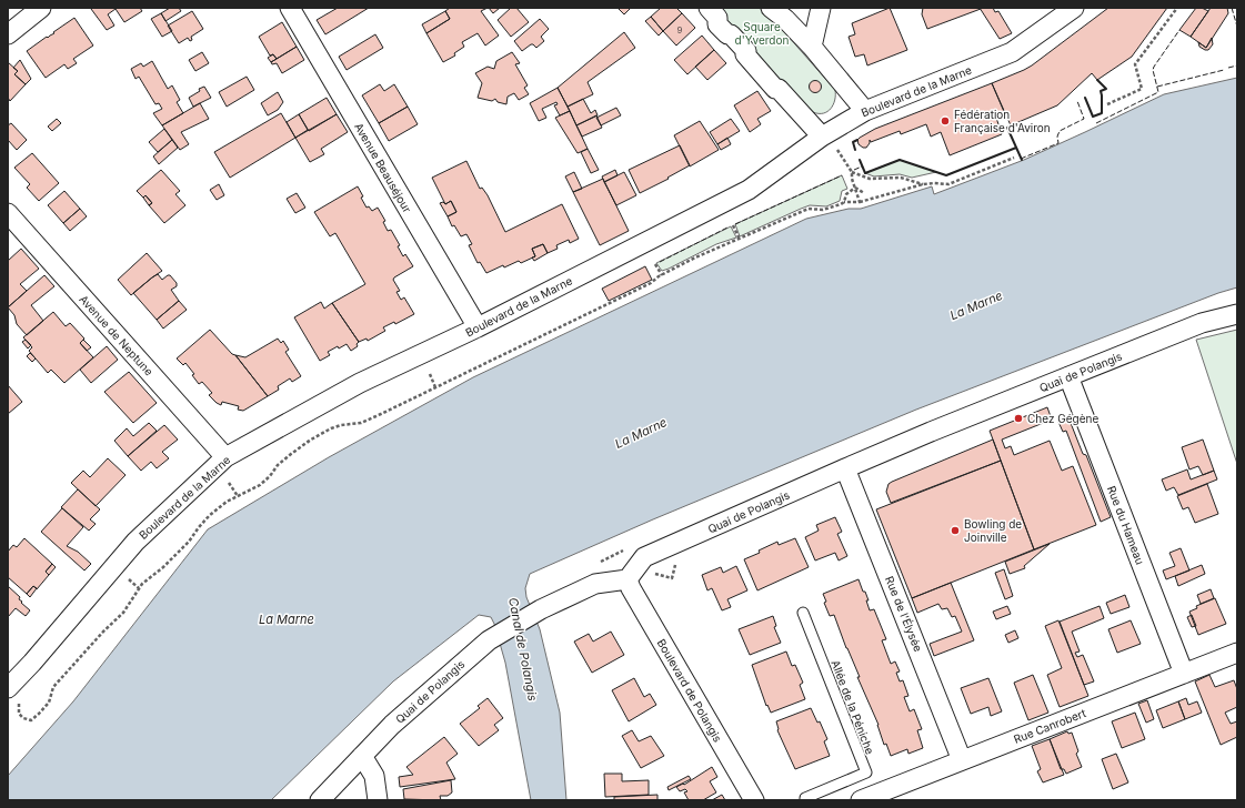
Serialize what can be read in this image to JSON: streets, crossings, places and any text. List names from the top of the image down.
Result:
{
  "streets": {
    "street": [
      "Boulevard de la Marne",
      "Avenue Beauséjour",
      "Avenue de Neptune",
      "Quai de Polangis",
      "Rue du Hameau",
      "Rue de l'Élysée",
      "Boulevard de Polangis",
      "Rue Canrobert"
    ],
    "lane": ["Allée de la Péniche"]
  },
  "crossings": [
    ["Boulevard de la Marne", "Avenue Beauséjour"],
    ["Boulevard de la Marne", "Avenue de Neptune"],
    ["Quai de Polangis", "Rue du Hameau"],
    ["Quai de Polangis", "Rue de l'Élysée"],
    ["Quai de Polangis", "Boulevard de Polangis"],
    ["Rue du Hameau", "Rue Canrobert"],
    ["Rue de l'Élysée", "Rue Canrobert"]
  ],
  "water": ["La Marne", "Canal de Polangis"],
  "parks": ["Square d'Yverdon"],
  "places": ["Fédération Française d'Aviron", "Chez Gégène", "Bowling de Joinville"],
  "house_numbers": ["9"]
}
